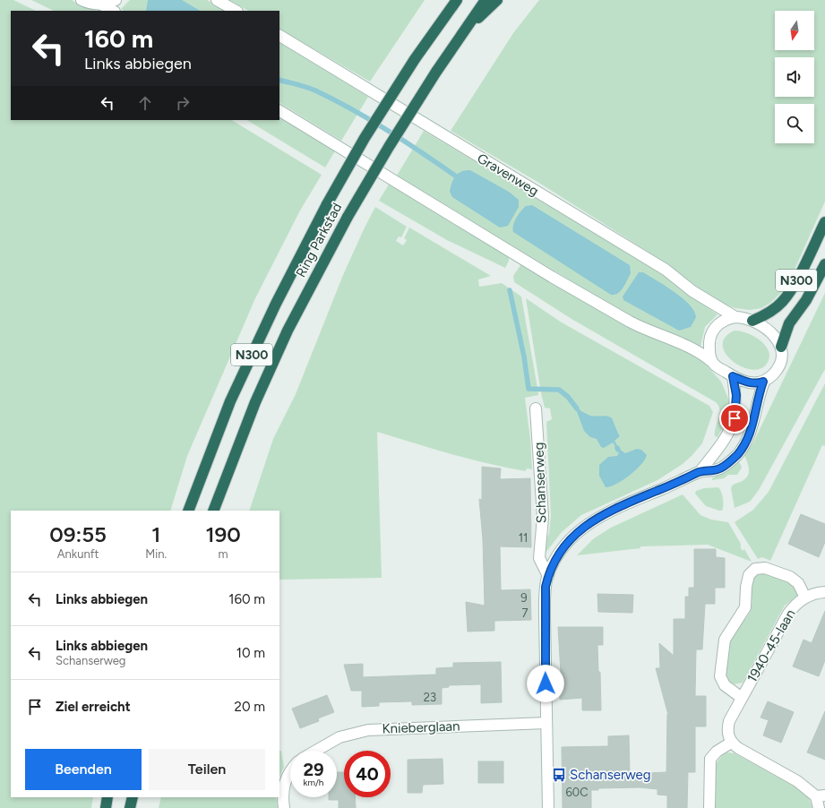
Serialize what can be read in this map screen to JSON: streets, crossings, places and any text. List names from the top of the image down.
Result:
{
  "streets": {
    "highway": ["Ring Parkstad", "N300"],
    "street": [
      "Gravenweg",
      "Schanserweg",
      "1940-45-laan",
      "Knieberglaan"
    ]
  },
  "crossings": [
    ["Gravenweg", "N300"],
    ["Ring Parkstad", "N300"]
  ],
  "places": {
    "bus stop": ["Schanserweg"]
  },
  "house_numbers": [
    "11",
    "9",
    "7",
    "23",
    "60C"
  ],
  "north": "bottom",
  "page": {
    "turn": ["160 m", "Links abbiegen"],
    "eta": [
      "09:55",
      "Ankunft",
      "1",
      "Min.",
      "190",
      "m"
    ],
    "list": [
      {
        "name": "Links abbiegen",
        "value": "160 m"
      },
      {
        "name": "Links abbiegen",
        "note": "Schanserweg",
        "value": "10 m"
      },
      {
        "name": "Ziel erreicht",
        "value": "20 m"
      }
    ],
    "buttons": ["Beenden", "Teilen"],
    "speed": "29 km/h",
    "limit": "40"
  }
}
